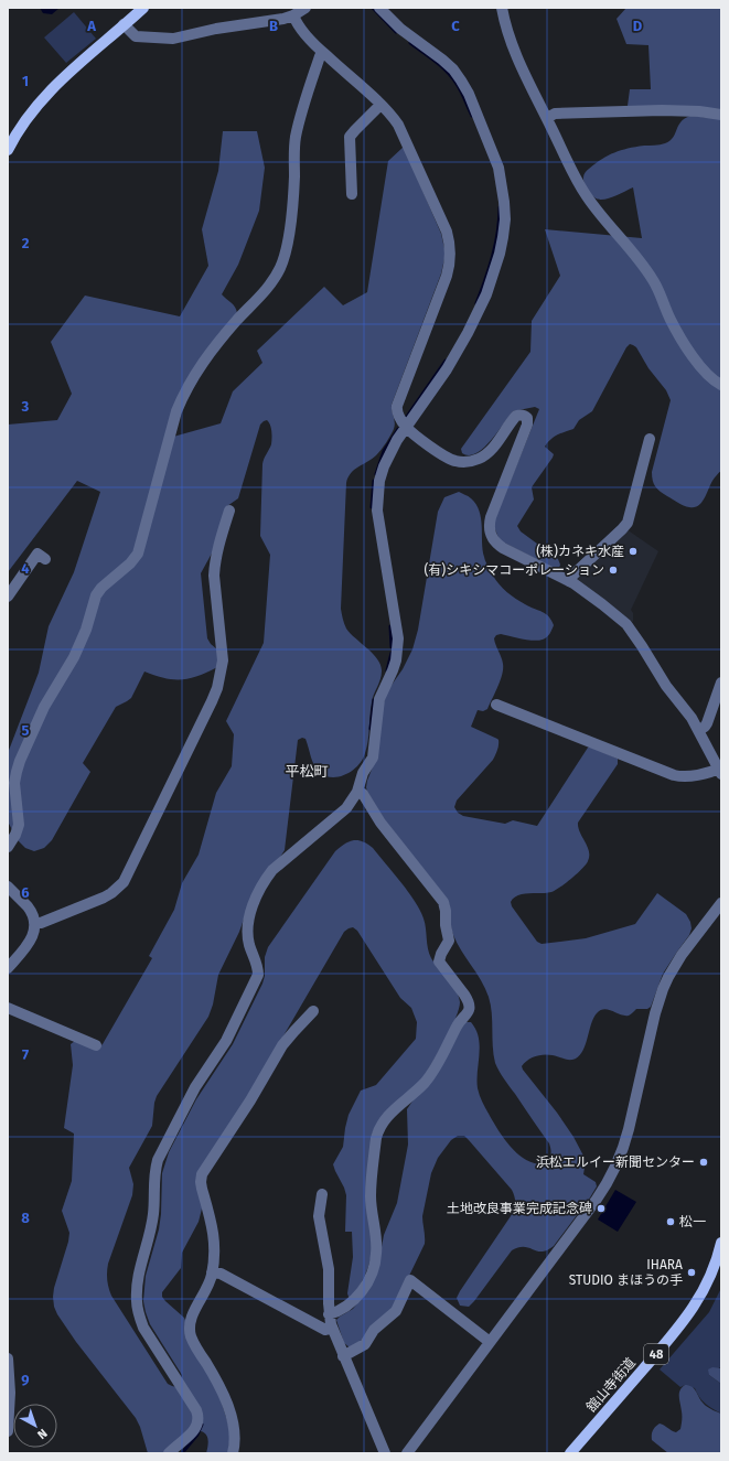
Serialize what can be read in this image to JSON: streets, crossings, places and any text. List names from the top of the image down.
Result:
{
  "streets": {
    "main road": ["48", "舘山寺街道"]
  },
  "districts": ["平松町"],
  "places": [
    "(株)カネキ水産",
    "(有)シキシマコーポレーション",
    "浜松エルイー新聞センター",
    "土地改良事業完成記念碑",
    "松一",
    "IHARA STUDIO まほうの手"
  ],
  "north": "bottom right",
  "grid": {
    "columns": [
      "A",
      "B",
      "C",
      "D"
    ],
    "rows": [
      "1",
      "2",
      "3",
      "4",
      "5",
      "6",
      "7",
      "8",
      "9"
    ]
  }
}
